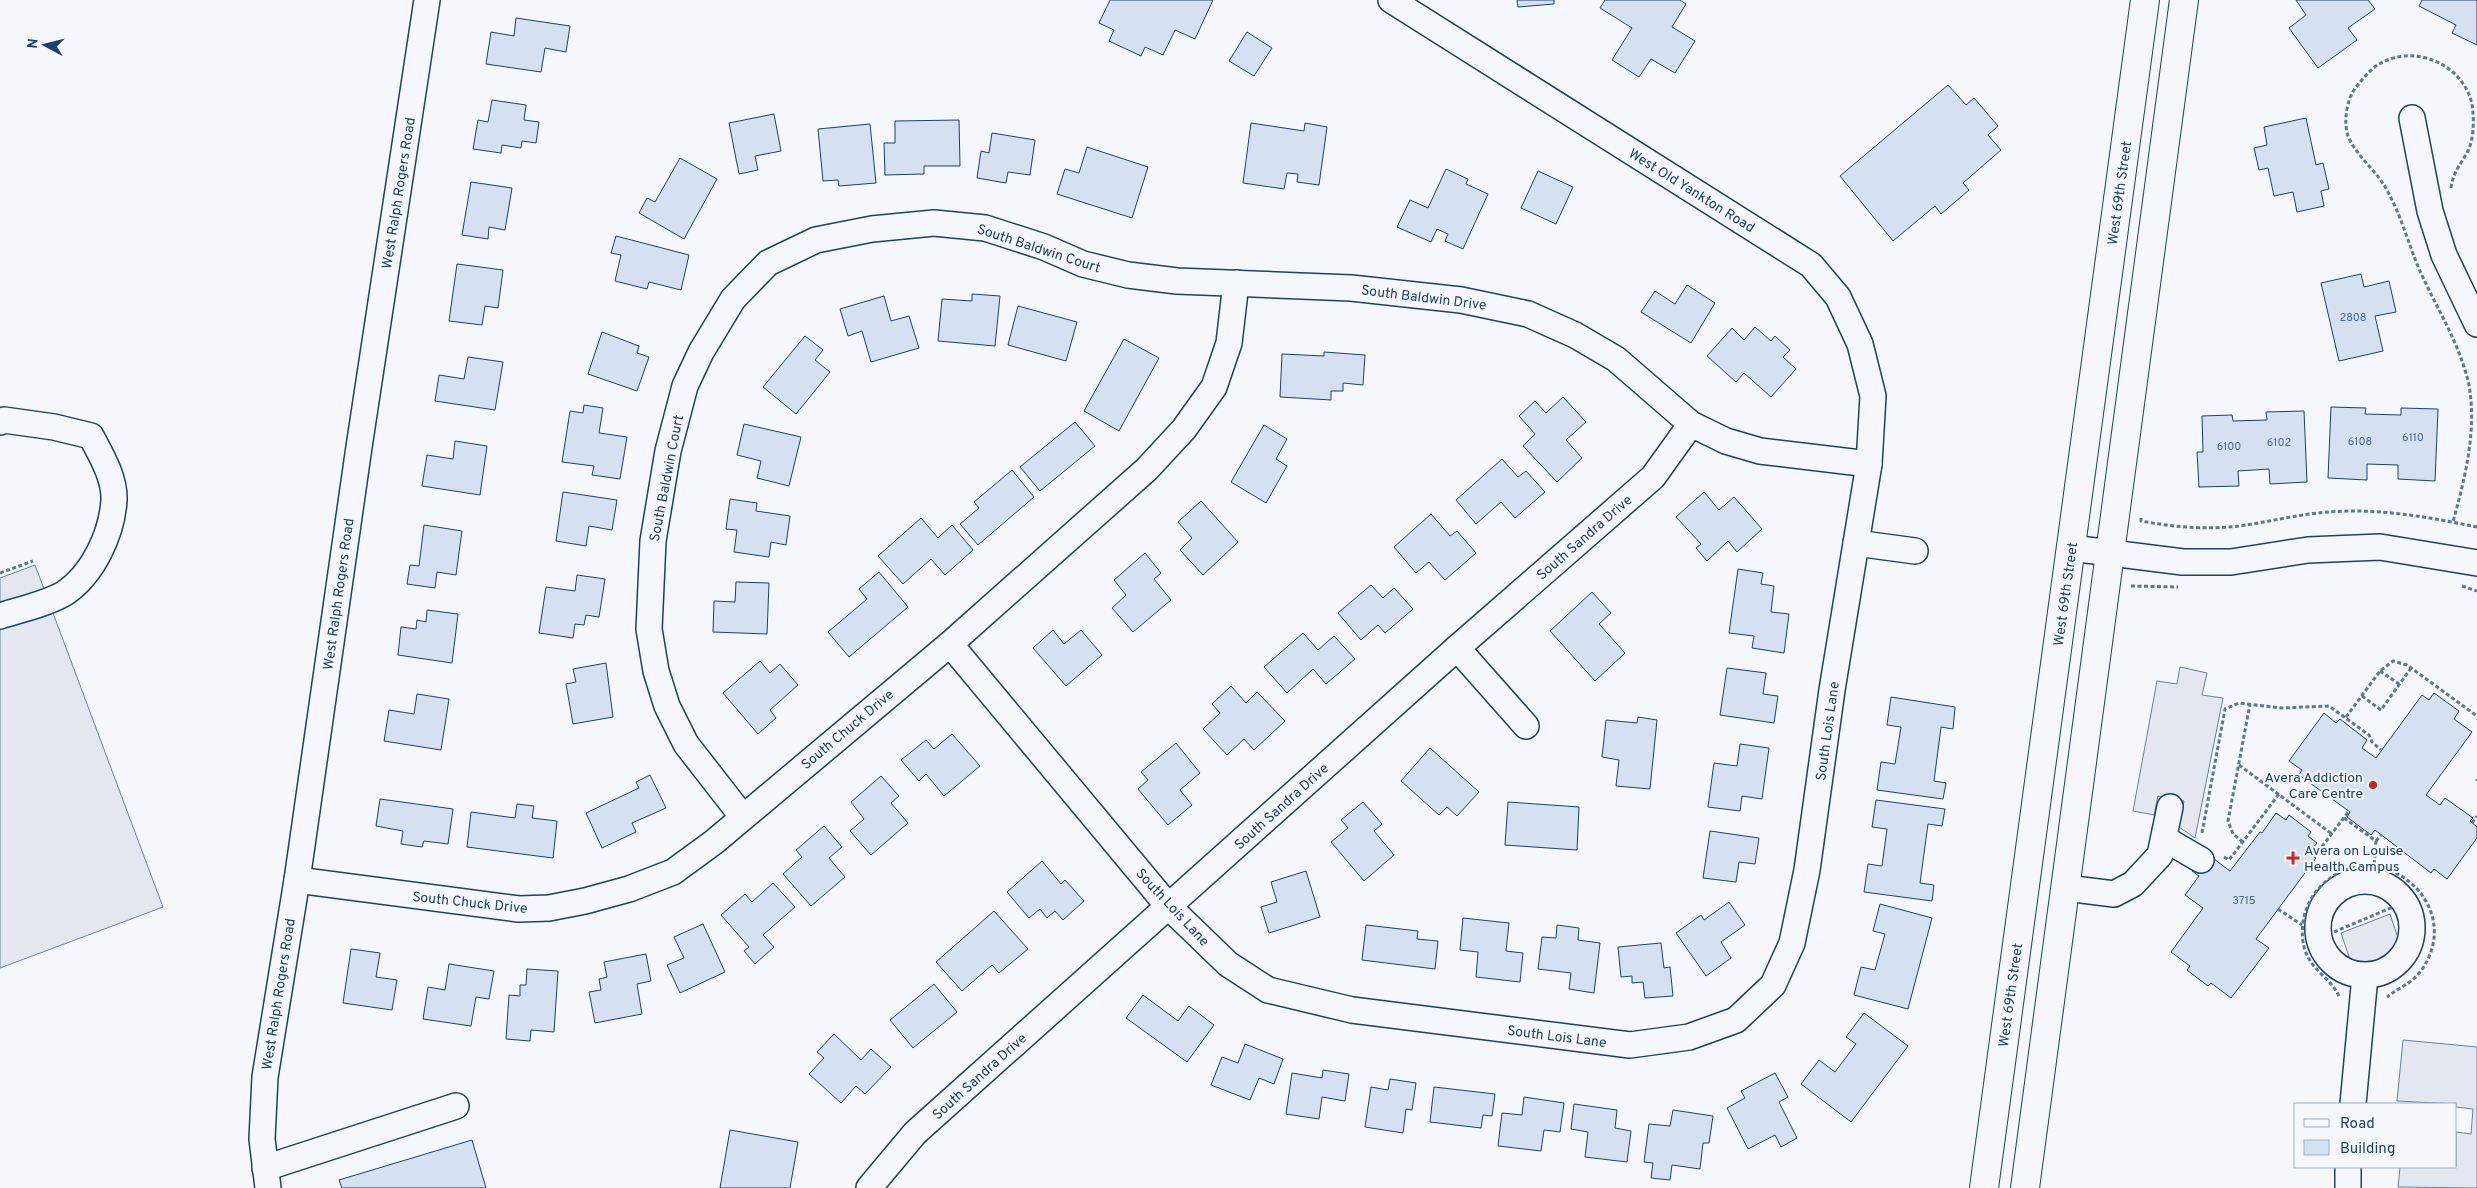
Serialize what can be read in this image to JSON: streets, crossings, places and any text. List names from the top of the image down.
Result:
{
  "streets": {
    "main road": ["West 69th Street"],
    "street": [
      "West Old Yankton Road",
      "West Ralph Rogers Road",
      "South Baldwin Court",
      "South Baldwin Drive",
      "South Sandra Drive",
      "South Chuck Drive",
      "South Lois Lane"
    ]
  },
  "crossings": [
    ["West Old Yankton Road", "South Baldwin Drive"],
    ["West Old Yankton Road", "South Lois Lane"],
    ["West Ralph Rogers Road", "South Chuck Drive"],
    ["South Baldwin Court", "South Baldwin Drive"],
    ["South Baldwin Court", "South Chuck Drive"],
    ["South Baldwin Drive", "South Sandra Drive"],
    ["South Baldwin Drive", "South Chuck Drive"],
    ["South Baldwin Drive", "South Lois Lane"],
    ["South Sandra Drive", "South Lois Lane"],
    ["South Chuck Drive", "South Lois Lane"]
  ],
  "places": {
    "other": ["Avera Addiction Care Centre"],
    "health": ["Avera on Louise Health Campus"]
  },
  "house_numbers": [
    "2808",
    "6110",
    "6108",
    "6102",
    "6100",
    "3715"
  ],
  "legend": ["Road", "Building"],
  "north": "left"
}
